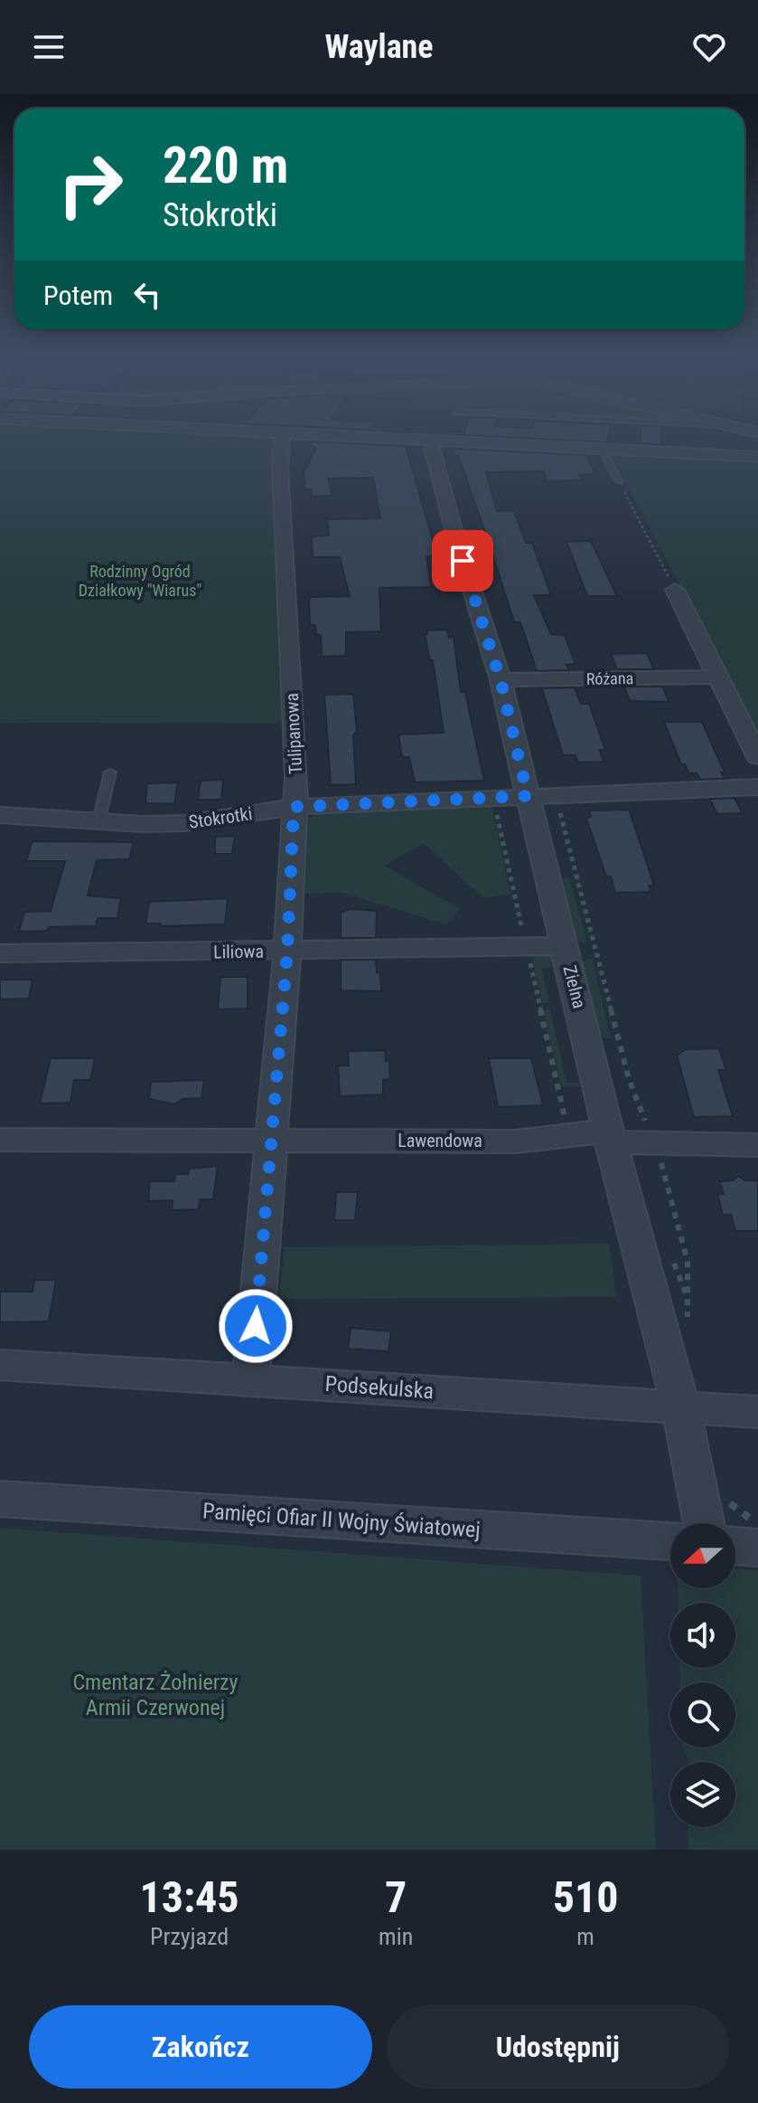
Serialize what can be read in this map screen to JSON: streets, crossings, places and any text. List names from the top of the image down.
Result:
{
  "streets": {
    "street": [
      "Różana",
      "Tulipanowa",
      "Stokrotki",
      "Liliowa",
      "Zielna",
      "Lawendowa",
      "Podsekulska",
      "Pamięci Ofiar II Wojny Światowej"
    ]
  },
  "crossings": [
    ["Różana", "Zielna"],
    ["Tulipanowa", "Stokrotki"],
    ["Tulipanowa", "Liliowa"],
    ["Tulipanowa", "Lawendowa"],
    ["Tulipanowa", "Podsekulska"],
    ["Stokrotki", "Zielna"],
    ["Liliowa", "Zielna"],
    ["Zielna", "Lawendowa"],
    ["Zielna", "Podsekulska"]
  ],
  "parks": ["Rodzinny Ogród Działkowy \"Wiarus\"", "Cmentarz Żołnierzy Armii Czerwonej"],
  "north": "left",
  "page": {
    "header": "Waylane",
    "turn": ["220 m", "Stokrotki"],
    "then": "Potem",
    "eta": [
      "13:45",
      "Przyjazd",
      "7",
      "min",
      "510",
      "m"
    ],
    "buttons": ["Zakończ", "Udostępnij"]
  }
}
